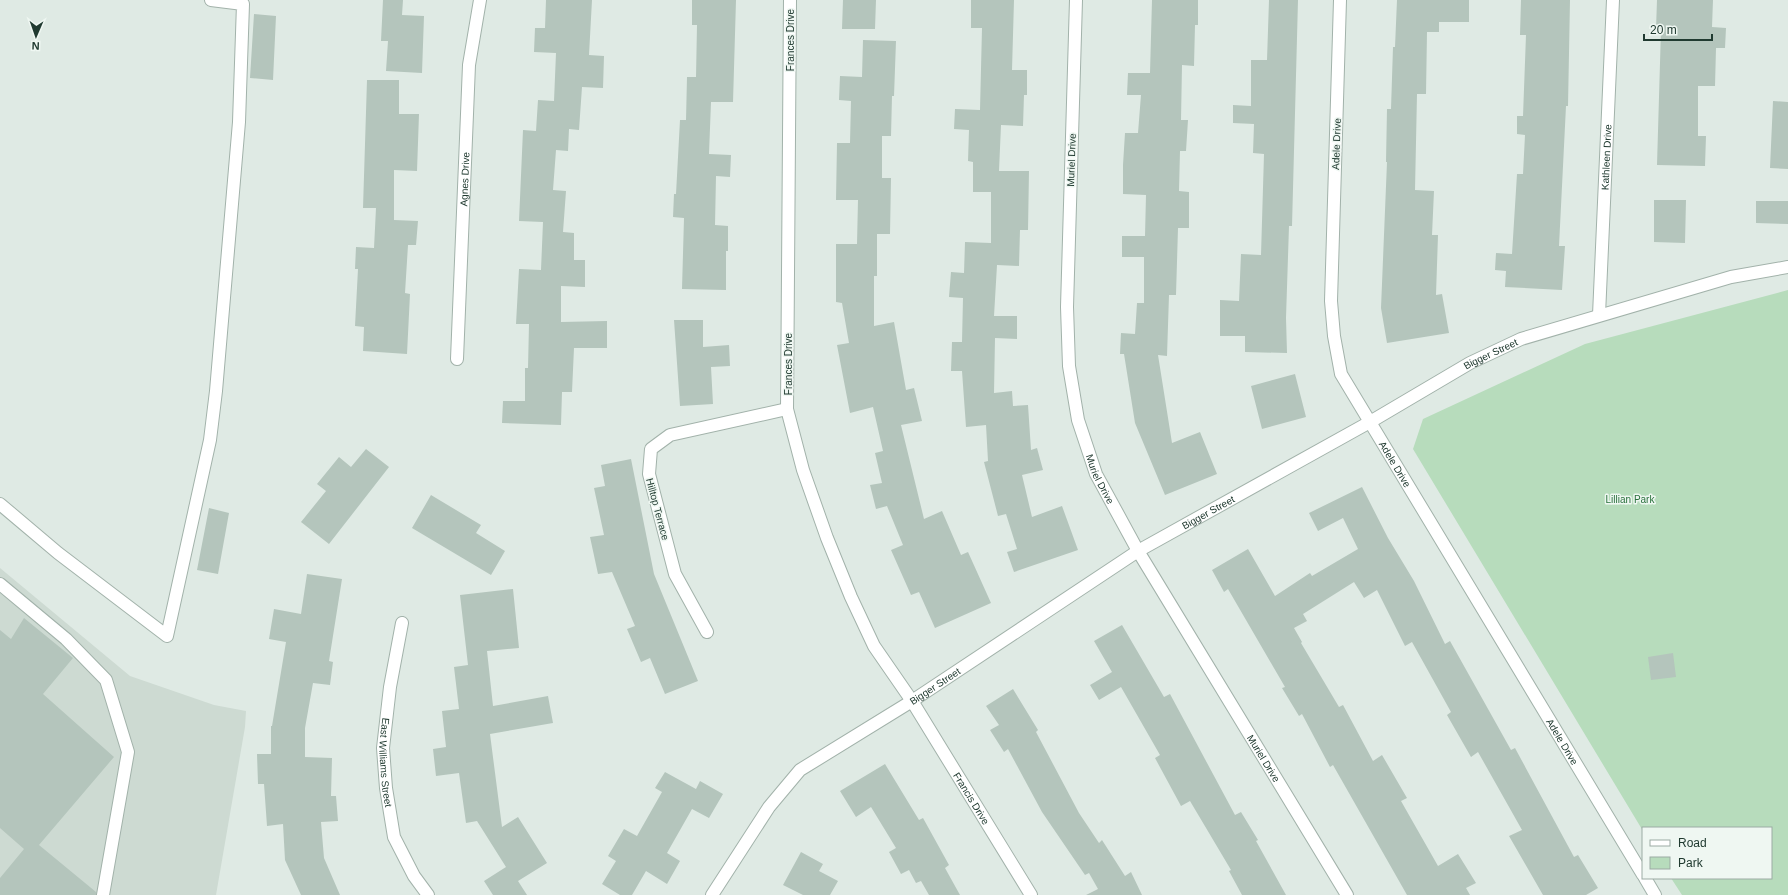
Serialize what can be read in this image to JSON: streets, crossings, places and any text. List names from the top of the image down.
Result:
{
  "streets": {
    "street": [
      "Frances Drive",
      "Adele Drive",
      "Kathleen Drive",
      "Muriel Drive",
      "Agnes Drive",
      "Bigger Street",
      "Hilltop Terrace",
      "East Williams Street",
      "Francis Drive"
    ]
  },
  "crossings": [
    ["Frances Drive", "Bigger Street"],
    ["Frances Drive", "Hilltop Terrace"],
    ["Frances Drive", "Francis Drive"],
    ["Adele Drive", "Bigger Street"],
    ["Kathleen Drive", "Bigger Street"],
    ["Muriel Drive", "Bigger Street"],
    ["Bigger Street", "Francis Drive"]
  ],
  "parks": ["Lillian Park"],
  "legend": ["Road", "Park"],
  "scale_bar": "20 m",
  "north": "bottom"
}
